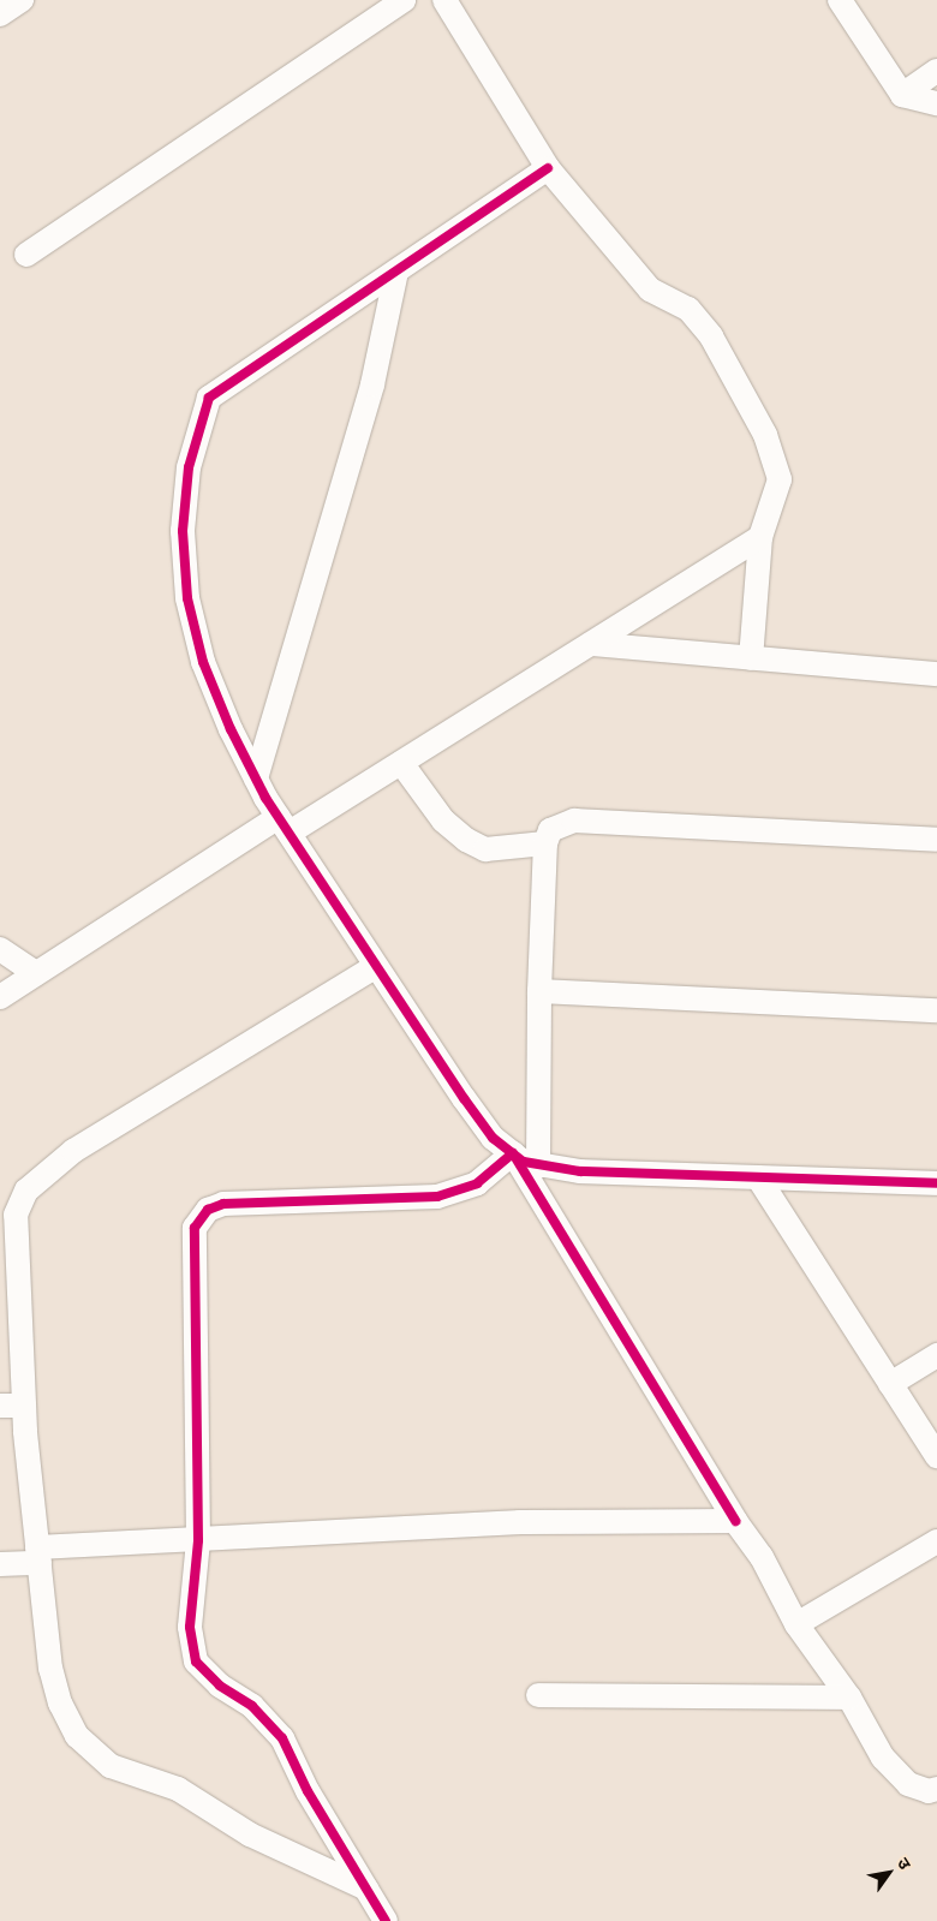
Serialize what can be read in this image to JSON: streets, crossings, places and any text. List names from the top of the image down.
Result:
{
  "north": "top right"
}
